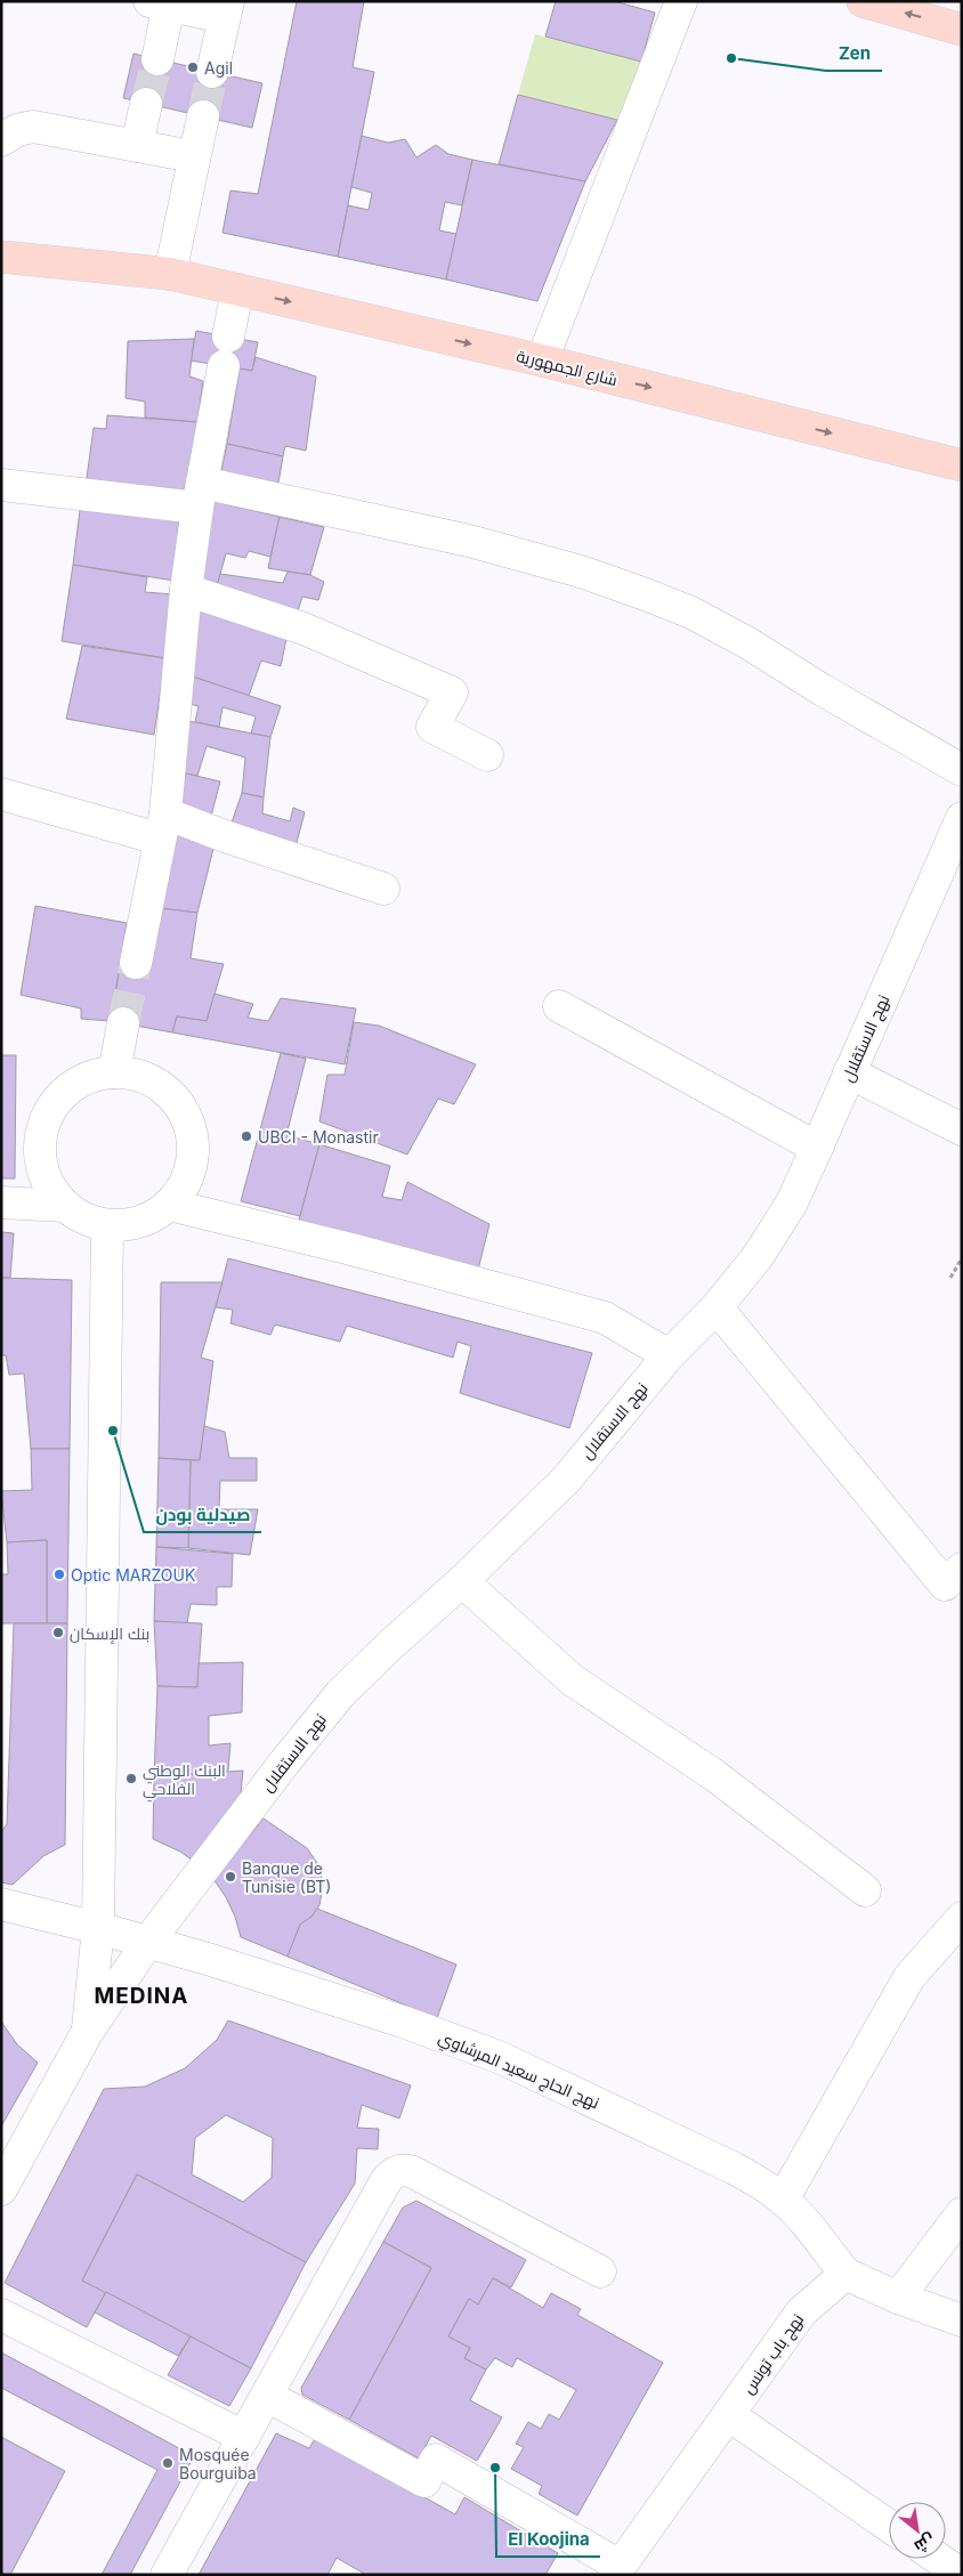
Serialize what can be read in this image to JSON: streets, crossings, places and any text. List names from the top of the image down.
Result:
{
  "streets": {
    "main road": ["شارع الجمهورية"],
    "street": ["نهج الاستقلال", "نهج الحاج سعيد المرشاوي", "نهج باب تونس"]
  },
  "crossings": [
    ["نهج الاستقلال", "نهج الحاج سعيد المرشاوي"],
    ["نهج الحاج سعيد المرشاوي", "نهج باب تونس"]
  ],
  "one_way": ["شارع الجمهورية"],
  "districts": ["MEDINA"],
  "places": [
    "Zen",
    "Agil",
    "UBCI - Monastir",
    "صيدلية بودن",
    "Optic MARZOUK",
    "بنك الإسكان",
    "البنك الوطني الفلاحي",
    "Banque de Tunisie (BT)",
    "Mosquée Bourguiba",
    "El Koojina"
  ],
  "north": "bottom right"
}
